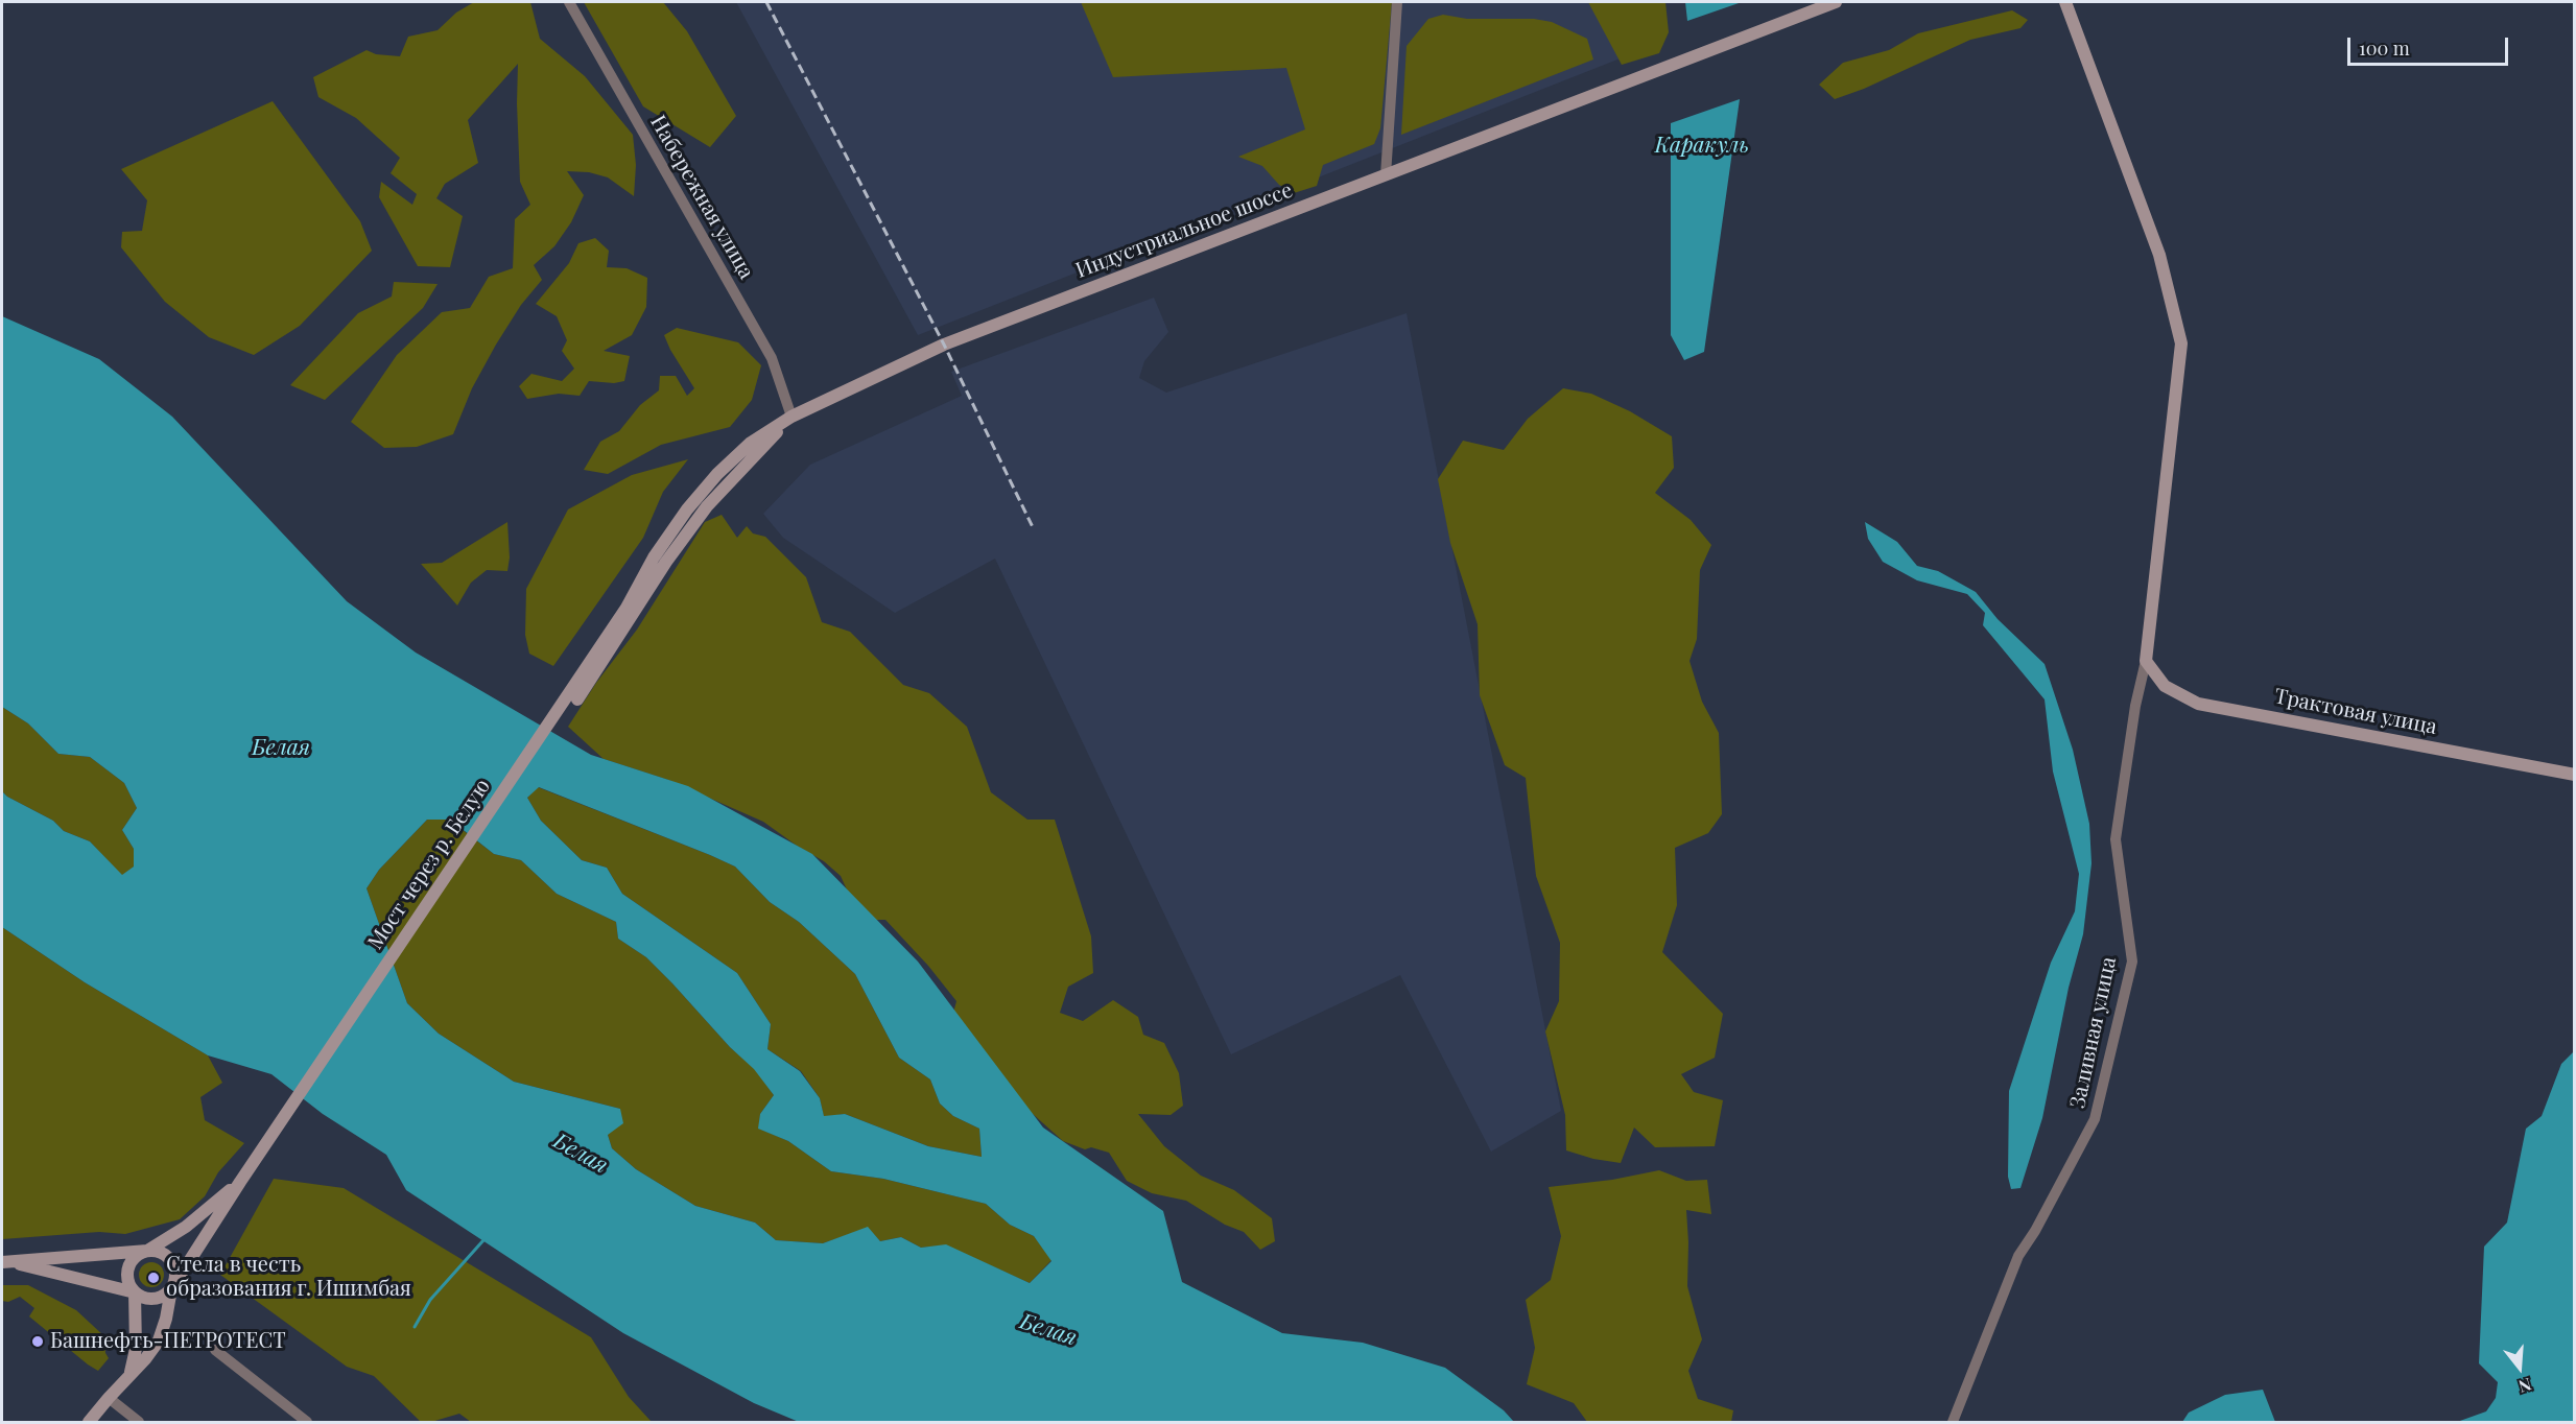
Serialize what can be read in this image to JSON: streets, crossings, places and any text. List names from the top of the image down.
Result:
{
  "streets": {
    "main road": ["Индустриальное шоссе", "Трактовая улица", "Мост через р. Белую"],
    "street": ["Набережная улица", "Заливная улица"]
  },
  "crossings": [
    ["Набережная улица", "Индустриальное шоссе"],
    ["Индустриальное шоссе", "Мост через р. Белую"],
    ["Трактовая улица", "Заливная улица"]
  ],
  "water": ["Каракуль", "Белая"],
  "places": ["Стела в честь образования г. Ишимбая", "Башнефть-ПЕТРОТЕСТ"],
  "scale_bar": "100 m",
  "north": "bottom"
}
